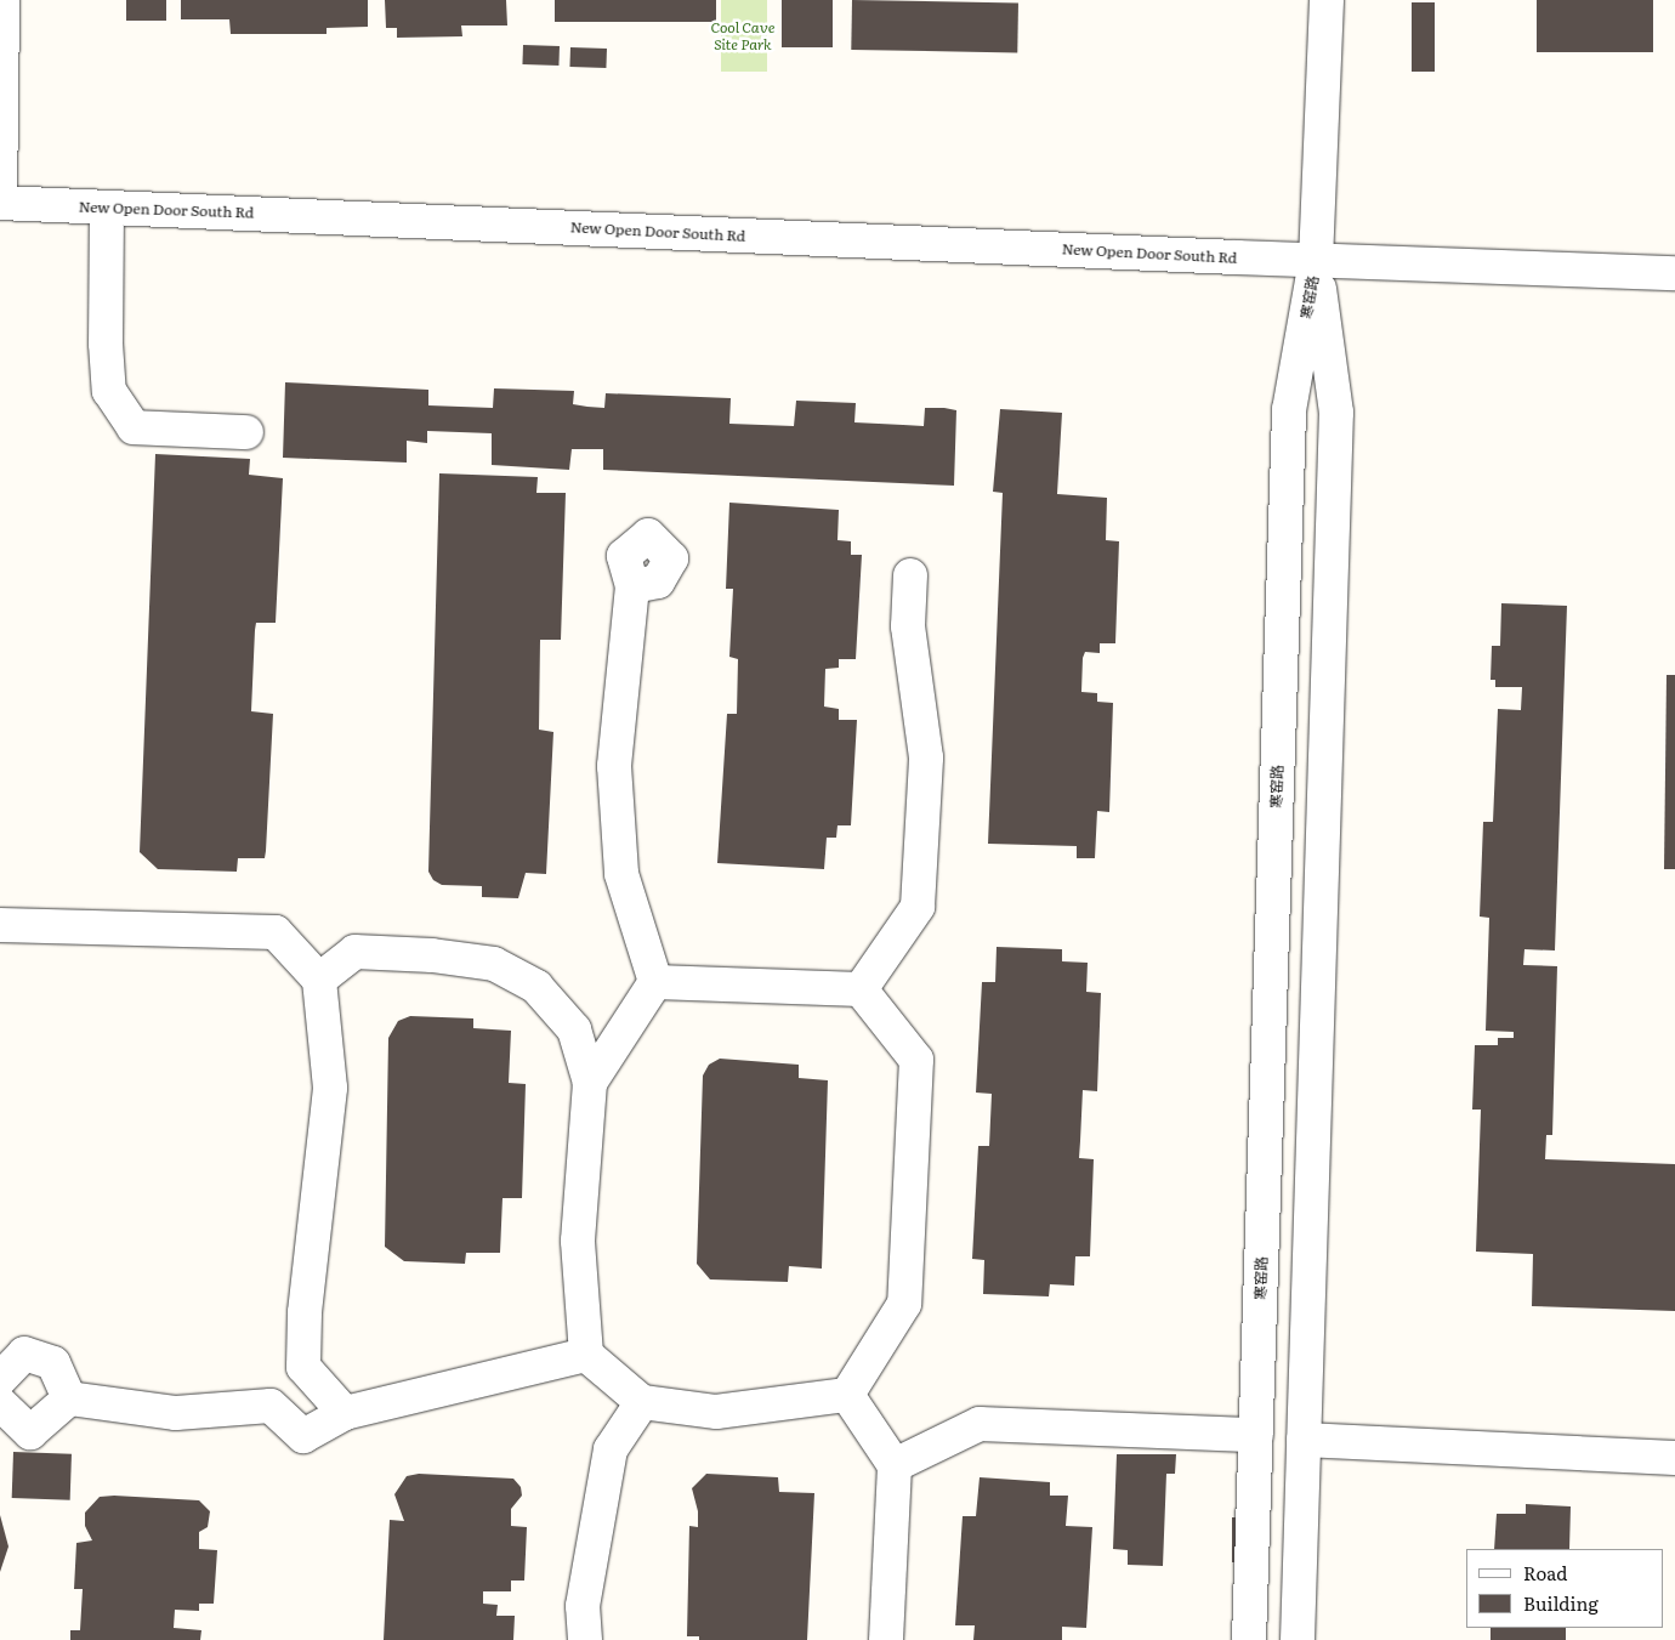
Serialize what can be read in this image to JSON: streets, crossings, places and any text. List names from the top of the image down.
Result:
{
  "streets": {
    "street": ["New Open Door South Rd", "寒窑路"]
  },
  "crossings": [
    ["New Open Door South Rd", "寒窑路"]
  ],
  "parks": ["Cool Cave Site Park"],
  "legend": ["Road", "Building"]
}
